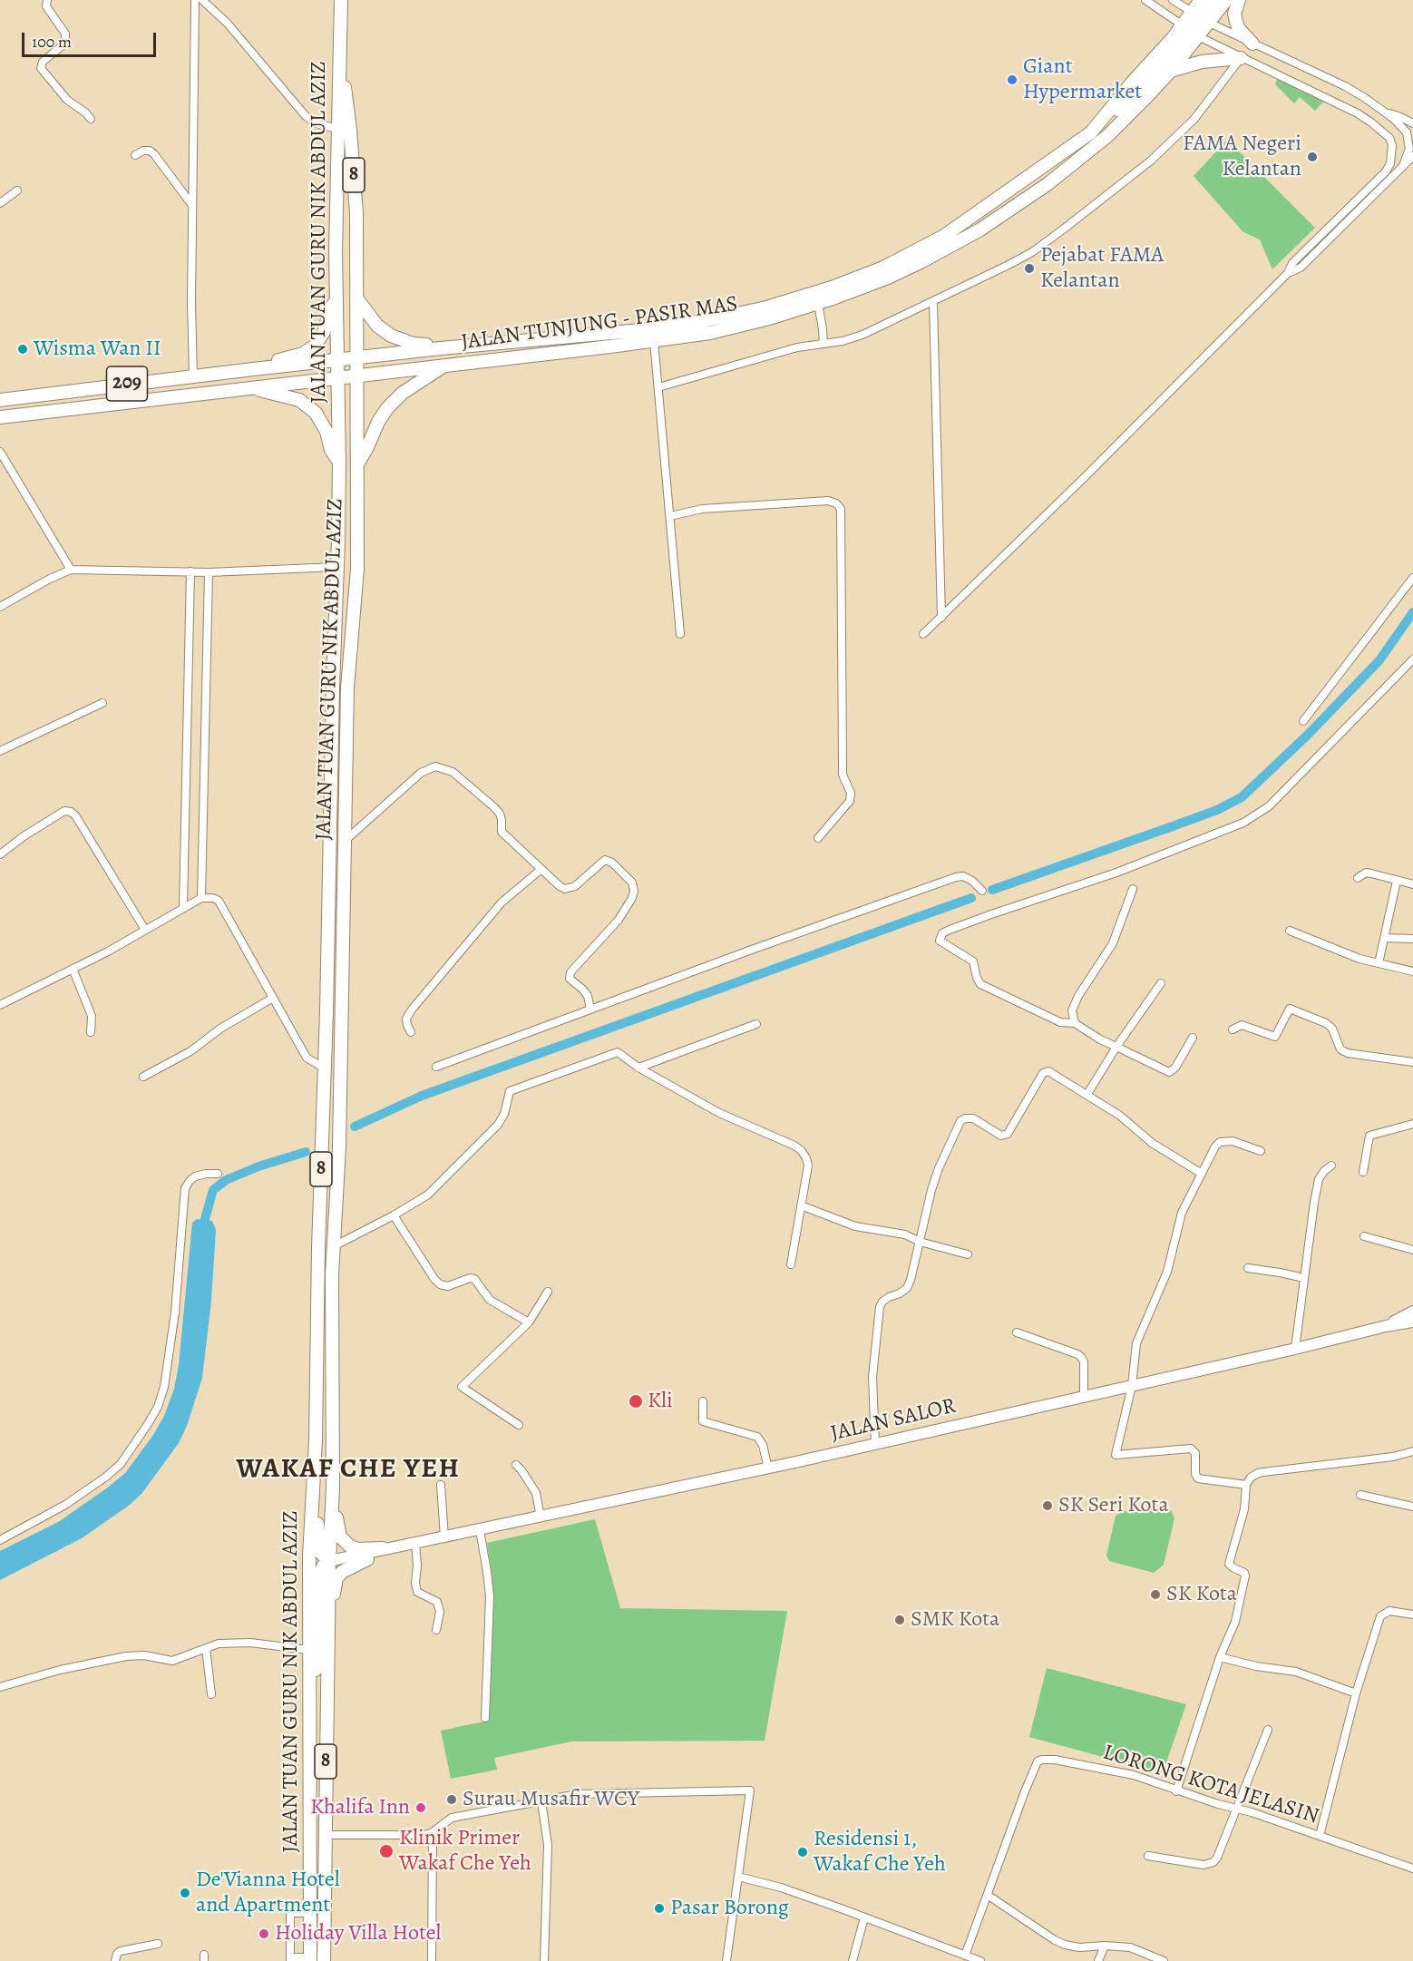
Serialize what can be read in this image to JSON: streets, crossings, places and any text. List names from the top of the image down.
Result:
{
  "streets": {
    "main road": [
      "8",
      "JALAN TUAN GURU NIK ABDUL AZIZ",
      "JALAN TUNJUNG - PASIR MAS",
      "209",
      "JALAN SALOR"
    ],
    "street": ["LORONG KOTA JELASIN"]
  },
  "crossings": [
    ["8", "JALAN TUAN GURU NIK ABDUL AZIZ"],
    ["JALAN TUAN GURU NIK ABDUL AZIZ", "JALAN TUNJUNG - PASIR MAS"],
    ["JALAN TUAN GURU NIK ABDUL AZIZ", "209"],
    ["JALAN TUAN GURU NIK ABDUL AZIZ", "JALAN SALOR"],
    ["JALAN TUNJUNG - PASIR MAS", "209"]
  ],
  "districts": ["WAKAF CHE YEH"],
  "places": [
    "Giant Hypermarket",
    "FAMA Negeri Kelantan",
    "Pejabat FAMA Kelantan",
    "Wisma Wan II",
    "Kli",
    "SK Seri Kota",
    "SK Kota",
    "SMK Kota",
    "Surau Musafir WCY",
    "Khalifa Inn",
    "Klinik Primer Wakaf Che Yeh",
    "Residensi 1, Wakaf Che Yeh",
    "De'Vianna Hotel and Apartment",
    "Pasar Borong",
    "Holiday Villa Hotel"
  ],
  "scale_bar": "100 m"
}
